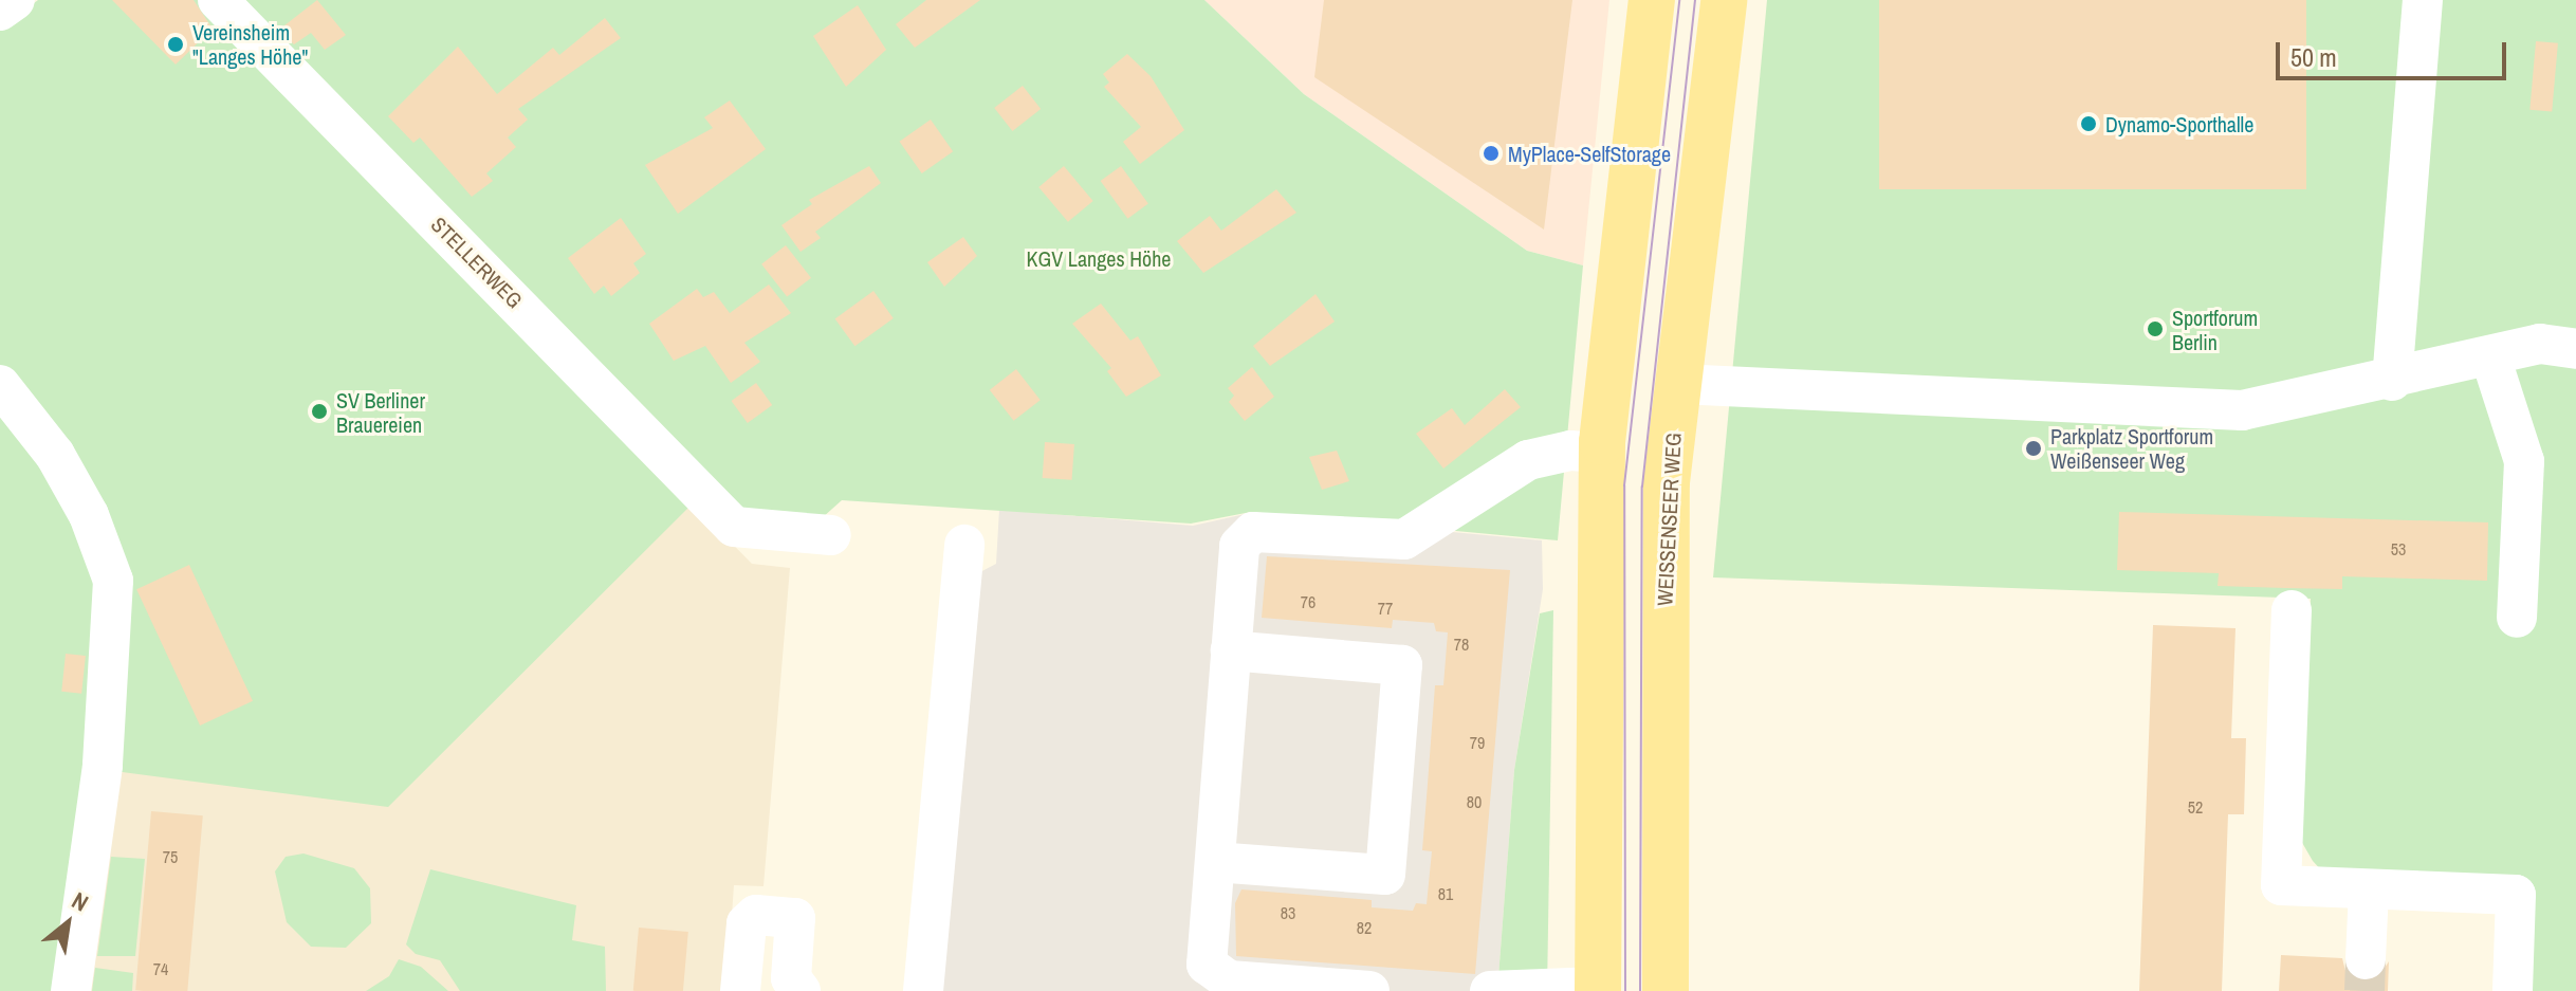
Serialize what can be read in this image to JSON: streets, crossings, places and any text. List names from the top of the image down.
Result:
{
  "streets": {
    "main road": ["WEISSENSEER WEG"],
    "street": ["STELLERWEG"]
  },
  "parks": ["KGV Langes Höhe"],
  "places": [
    "Vereinsheim \"Langes Höhe\"",
    "Dynamo-Sporthalle",
    "MyPlace-SelfStorage",
    "Sportforum Berlin",
    "SV Berliner Brauereien",
    "Parkplatz Sportforum Weißenseer Weg"
  ],
  "house_numbers": [
    "53",
    "76",
    "77",
    "78",
    "79",
    "80",
    "52",
    "75",
    "81",
    "83",
    "82",
    "74"
  ],
  "scale_bar": "50 m",
  "north": "top right"
}
